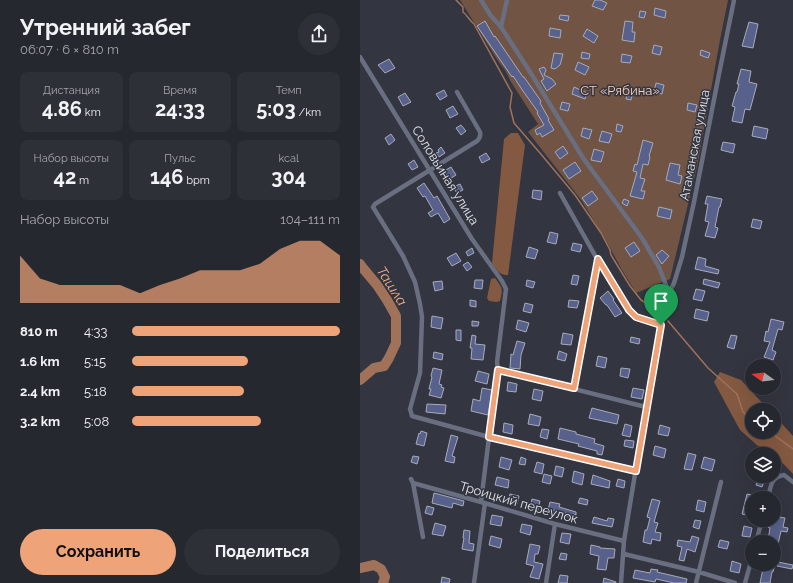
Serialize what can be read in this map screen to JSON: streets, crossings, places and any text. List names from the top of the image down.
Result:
{
  "streets": {
    "street": ["Атаманская улица", "Соловьиная улица", "Троицкий переулок"]
  },
  "crossings": [
    ["Соловьиная улица", "Троицкий переулок"]
  ],
  "water": ["Ташла"],
  "parks": ["СТ «Рябина»"],
  "north": "left",
  "page": {
    "heading": ["Утренний забег", "06:07 · 6 × 810 m"],
    "stats": [
      ["Дистанция", "4.86 km"],
      ["Время", "24:33"],
      ["Темп", "5:03 /km"],
      ["Набор высоты", "42 m"],
      ["Пульс", "146 bpm"],
      ["kcal", "304"]
    ],
    "chart": ["Набор высоты", "104–111 m"],
    "list": [
      {
        "name": "810 m",
        "note": "4:33"
      },
      {
        "name": "1.6 km",
        "note": "5:15"
      },
      {
        "name": "2.4 km",
        "note": "5:18"
      },
      {
        "name": "3.2 km",
        "note": "5:08"
      }
    ],
    "map_buttons": ["+", "−"],
    "buttons": ["Сохранить", "Поделиться"]
  }
}
